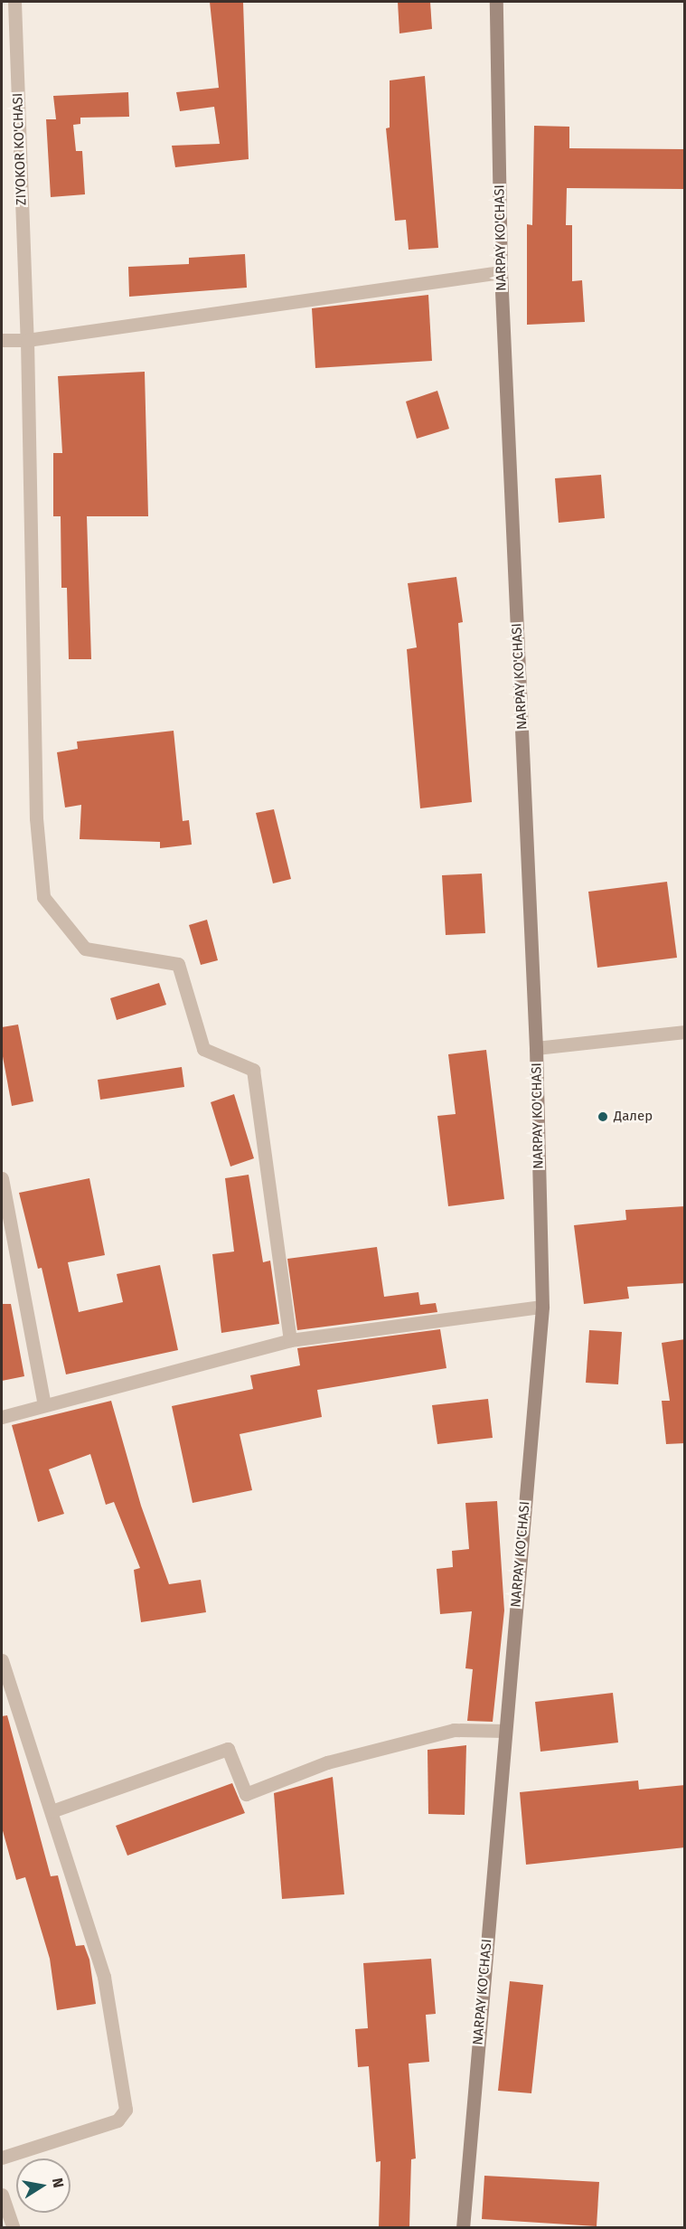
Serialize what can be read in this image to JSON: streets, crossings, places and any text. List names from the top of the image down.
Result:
{
  "streets": {
    "main road": ["NARPAY KO'CHASI"],
    "street": ["ZIYOKOR KO'CHASI"]
  },
  "places": ["Далер"],
  "north": "right"
}
